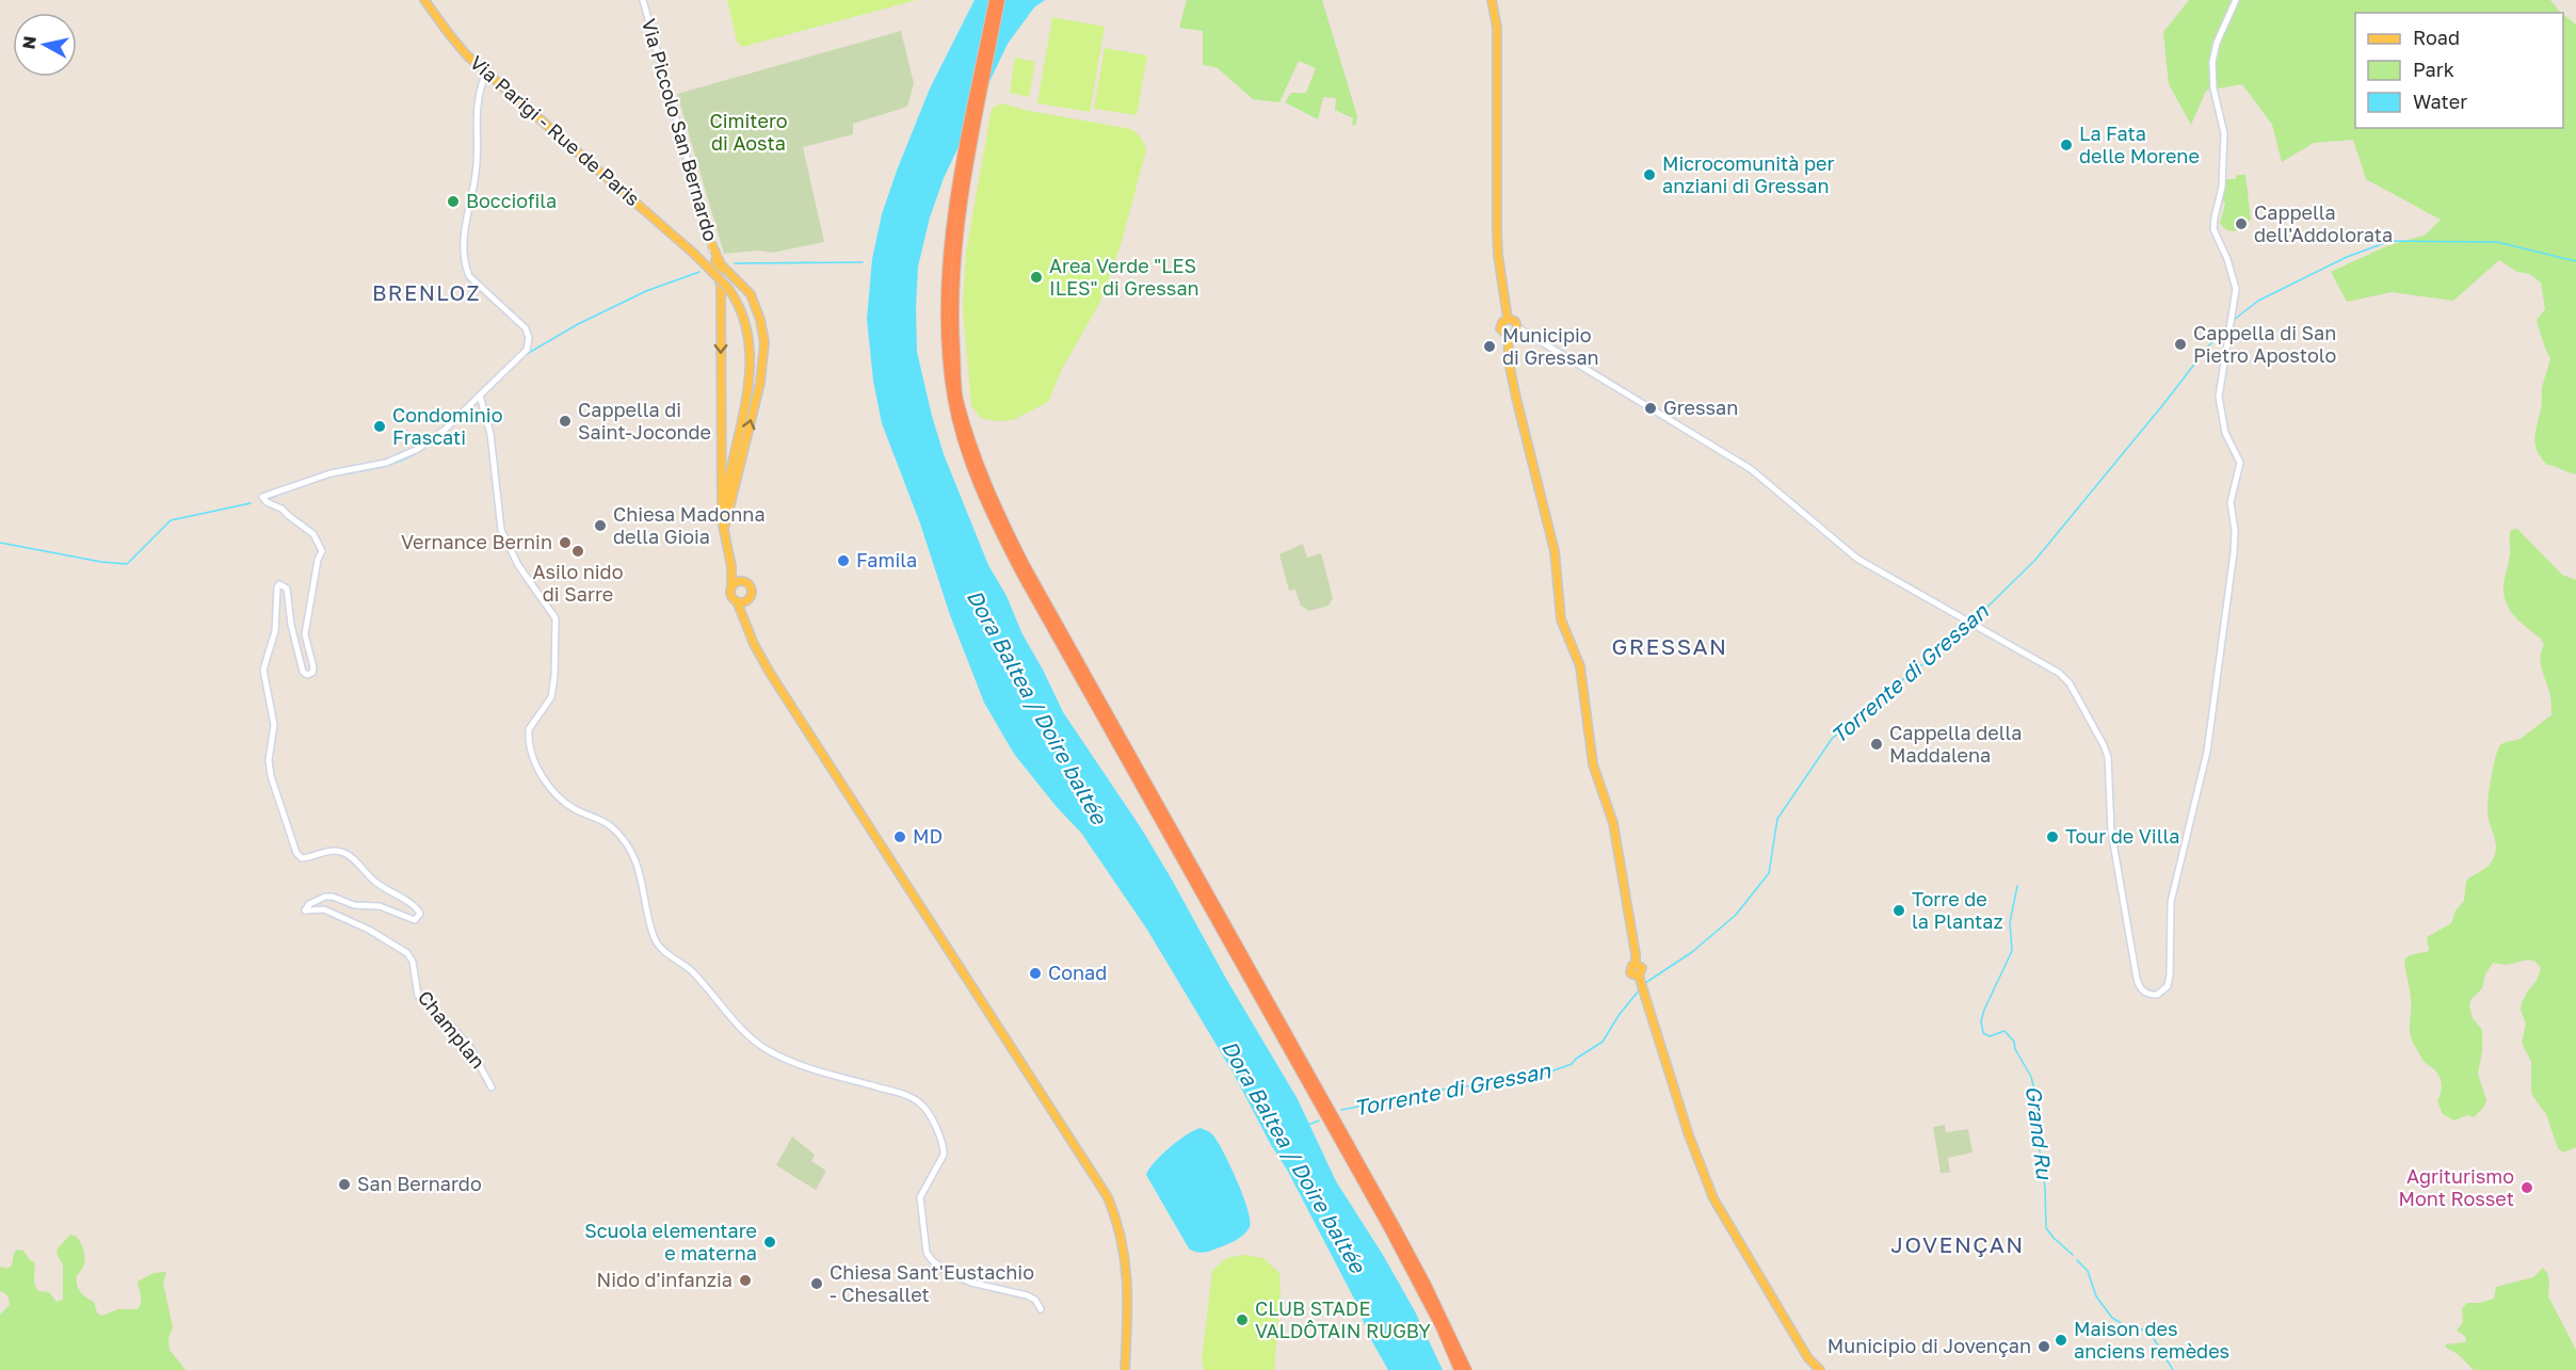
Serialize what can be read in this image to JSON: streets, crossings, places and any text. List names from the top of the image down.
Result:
{
  "streets": {
    "main road": ["Via Parigi - Rue de Paris"],
    "street": ["Via Piccolo San Bernardo", "Champlan"]
  },
  "districts": ["BRENLOZ", "GRESSAN", "JOVENÇAN"],
  "water": ["Torrente di Gressan", "Dora Baltea / Doire baltée", "Grand Ru"],
  "parks": ["Cimitero di Aosta"],
  "places": [
    "La Fata delle Morene",
    "Microcomunità per anziani di Gressan",
    "Bocciofila",
    "Cappella dell'Addolorata",
    "Area Verde \"LES ILES\" di Gressan",
    "Cappella di San Pietro Apostolo",
    "Municipio di Gressan",
    "Gressan",
    "Cappella di Saint-Joconde",
    "Condominio Frascati",
    "Chiesa Madonna della Gioia",
    "Vernance Bernin",
    "Asilo nido di Sarre",
    "Famila",
    "Cappella della Maddalena",
    "MD",
    "Tour de Villa",
    "Torre de la Plantaz",
    "Conad",
    "San Bernardo",
    "Agriturismo Mont Rosset",
    "Scuola elementare e materna",
    "Nido d'infanzia",
    "Chiesa Sant'Eustachio - Chesallet",
    "CLUB STADE VALDÔTAIN RUGBY",
    "Maison des anciens remèdes",
    "Municipio di Jovençan"
  ],
  "legend": ["Road", "Park", "Water"],
  "north": "left"
}
